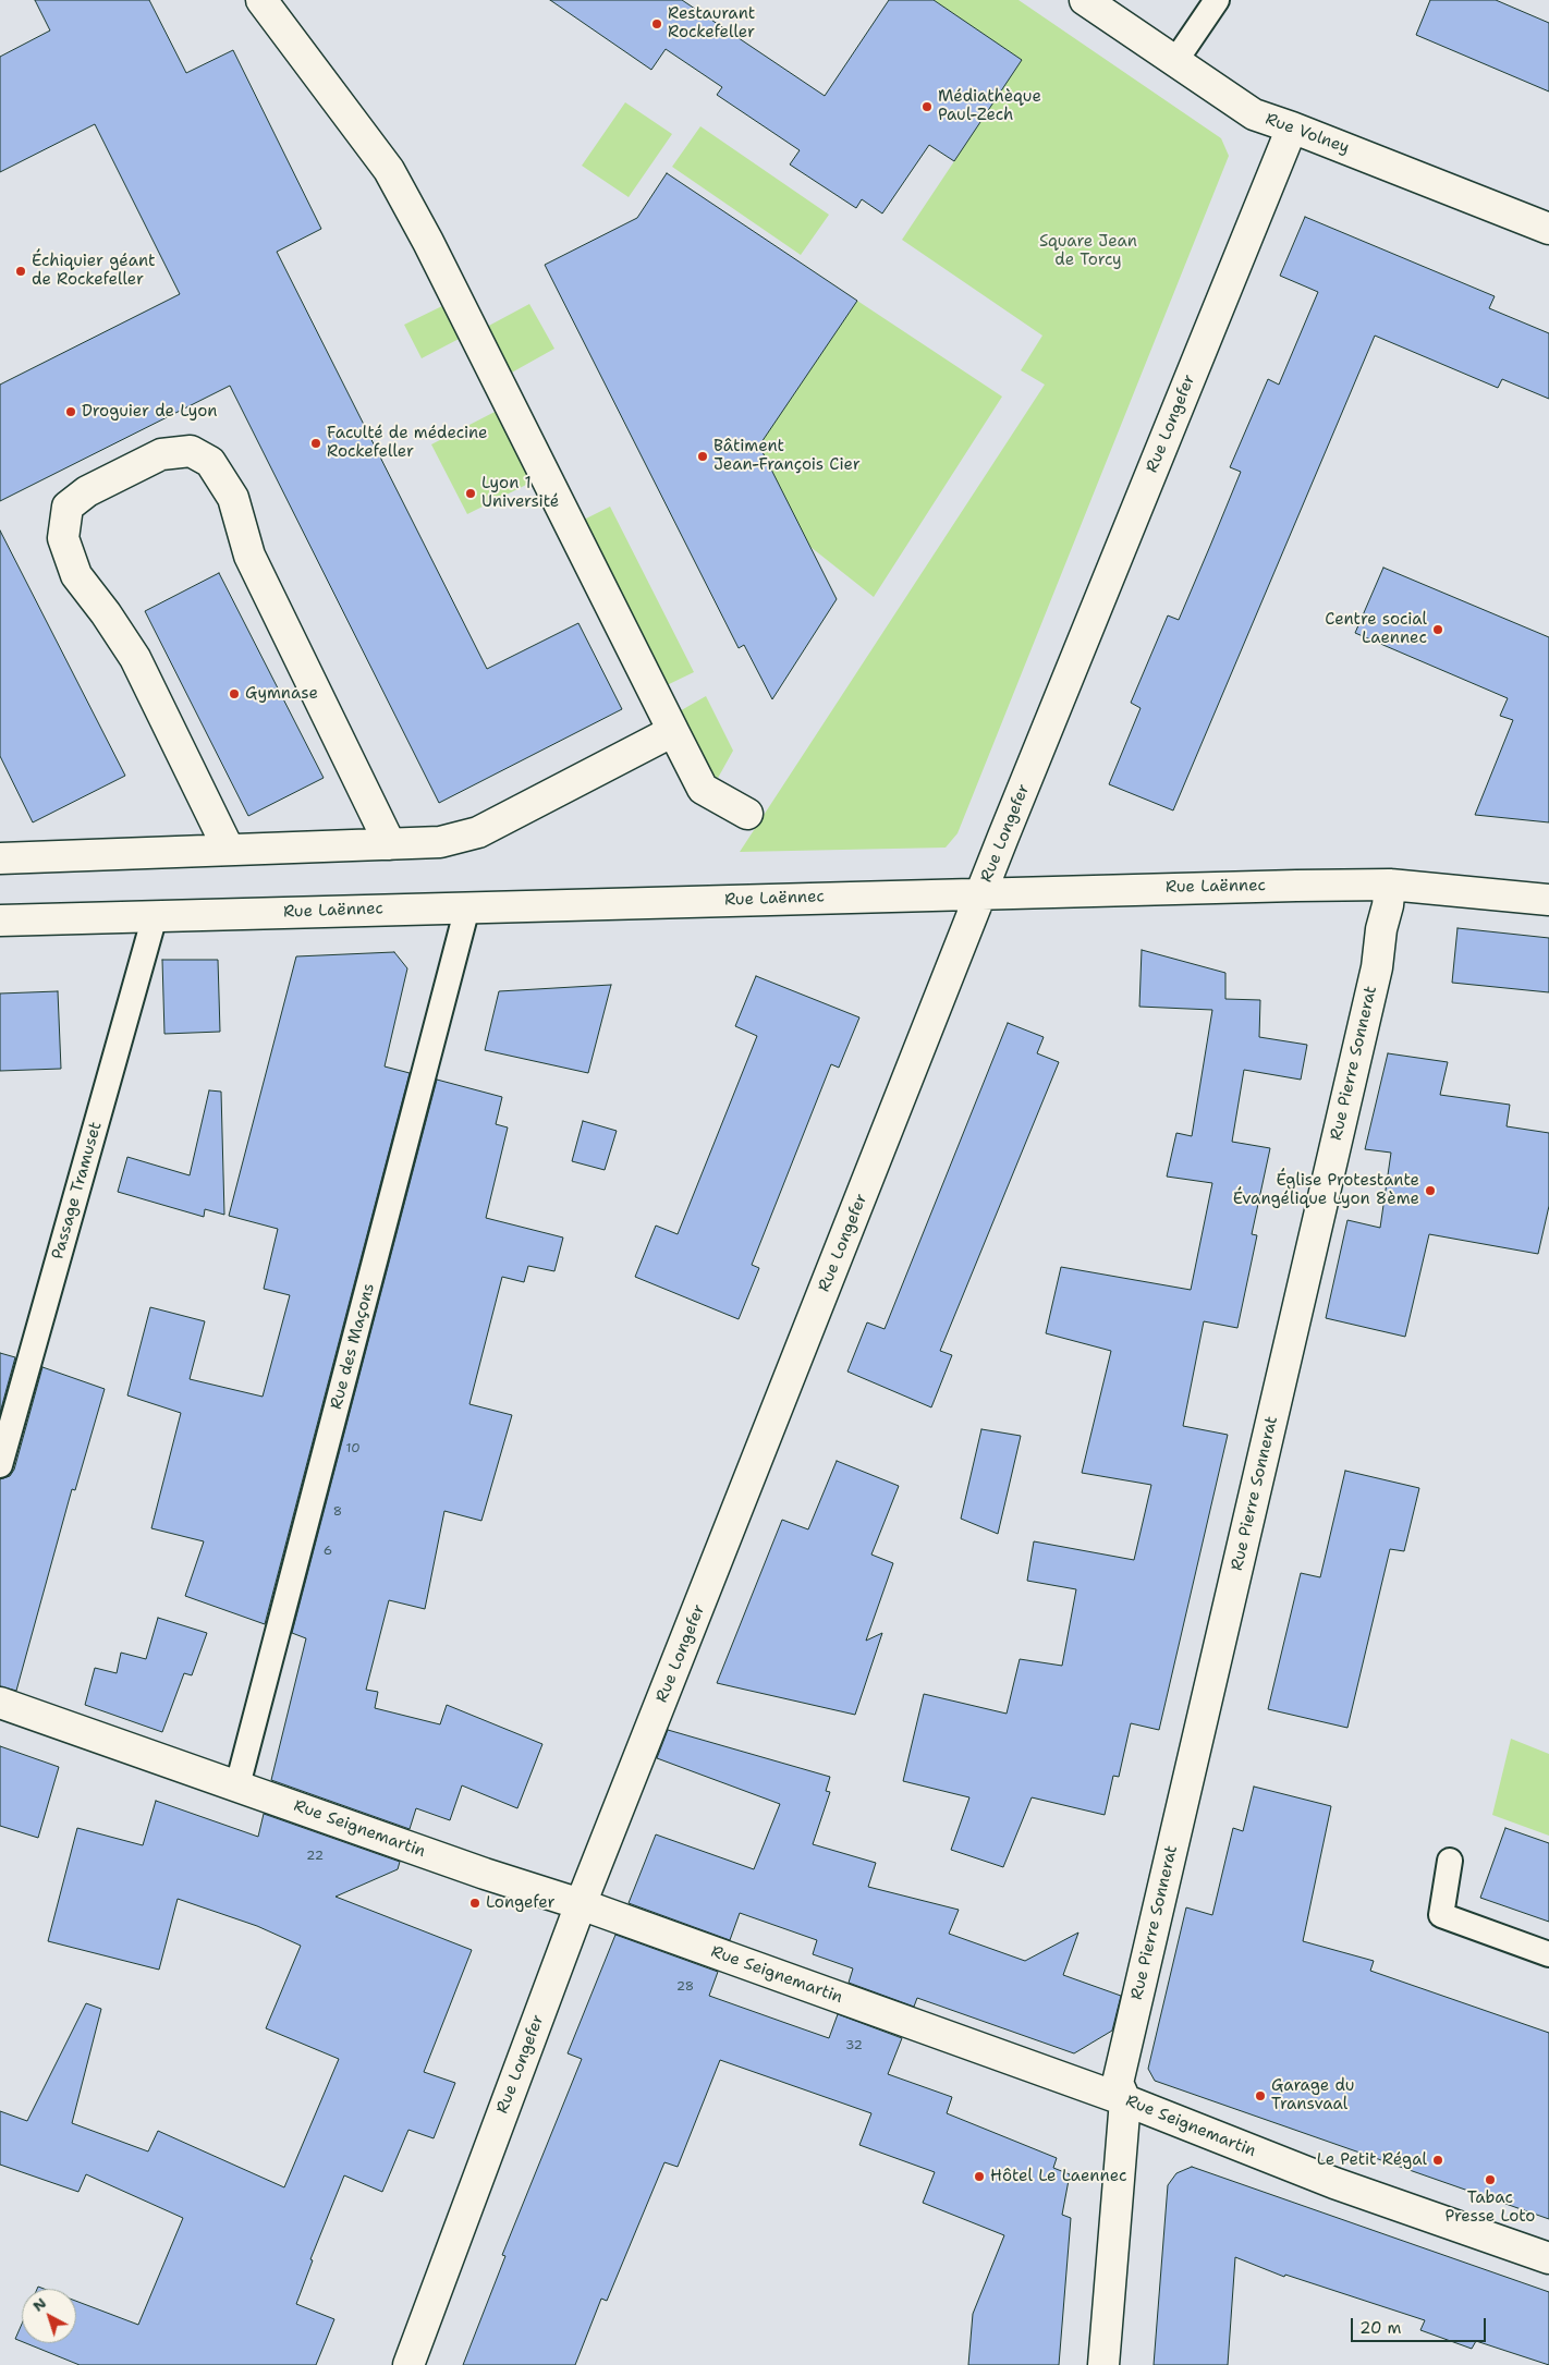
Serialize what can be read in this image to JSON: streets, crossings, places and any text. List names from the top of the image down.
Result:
{
  "streets": {
    "street": [
      "Rue Volney",
      "Rue Longefer",
      "Rue Laënnec",
      "Rue Pierre Sonnerat",
      "Rue Seignemartin"
    ],
    "lane": ["Passage Tramuset", "Rue des Maçons"]
  },
  "crossings": [
    ["Rue Volney", "Rue Longefer"],
    ["Rue Longefer", "Rue Laënnec"],
    ["Rue Longefer", "Rue Seignemartin"],
    ["Rue Laënnec", "Rue Pierre Sonnerat"],
    ["Rue Laënnec", "Passage Tramuset"],
    ["Rue Laënnec", "Rue des Maçons"],
    ["Rue Pierre Sonnerat", "Rue Seignemartin"],
    ["Rue des Maçons", "Rue Seignemartin"]
  ],
  "parks": ["Square Jean de Torcy"],
  "places": [
    "Restaurant Rockefeller",
    "Médiathèque Paul-Zech",
    "Échiquier géant de Rockefeller",
    "Droguier de Lyon",
    "Faculté de médecine Rockefeller",
    "Bâtiment Jean-François Cier",
    "Lyon 1 Université",
    "Centre social Laennec",
    "Gymnase",
    "Église Protestante Évangélique Lyon 8ème",
    "Longefer",
    "Garage du Transvaal",
    "Le Petit Régal",
    "Hôtel Le Laennec",
    "Tabac Presse Loto"
  ],
  "house_numbers": [
    "10",
    "8",
    "6",
    "22",
    "28",
    "32"
  ],
  "scale_bar": "20 m",
  "north": "top left"
}
